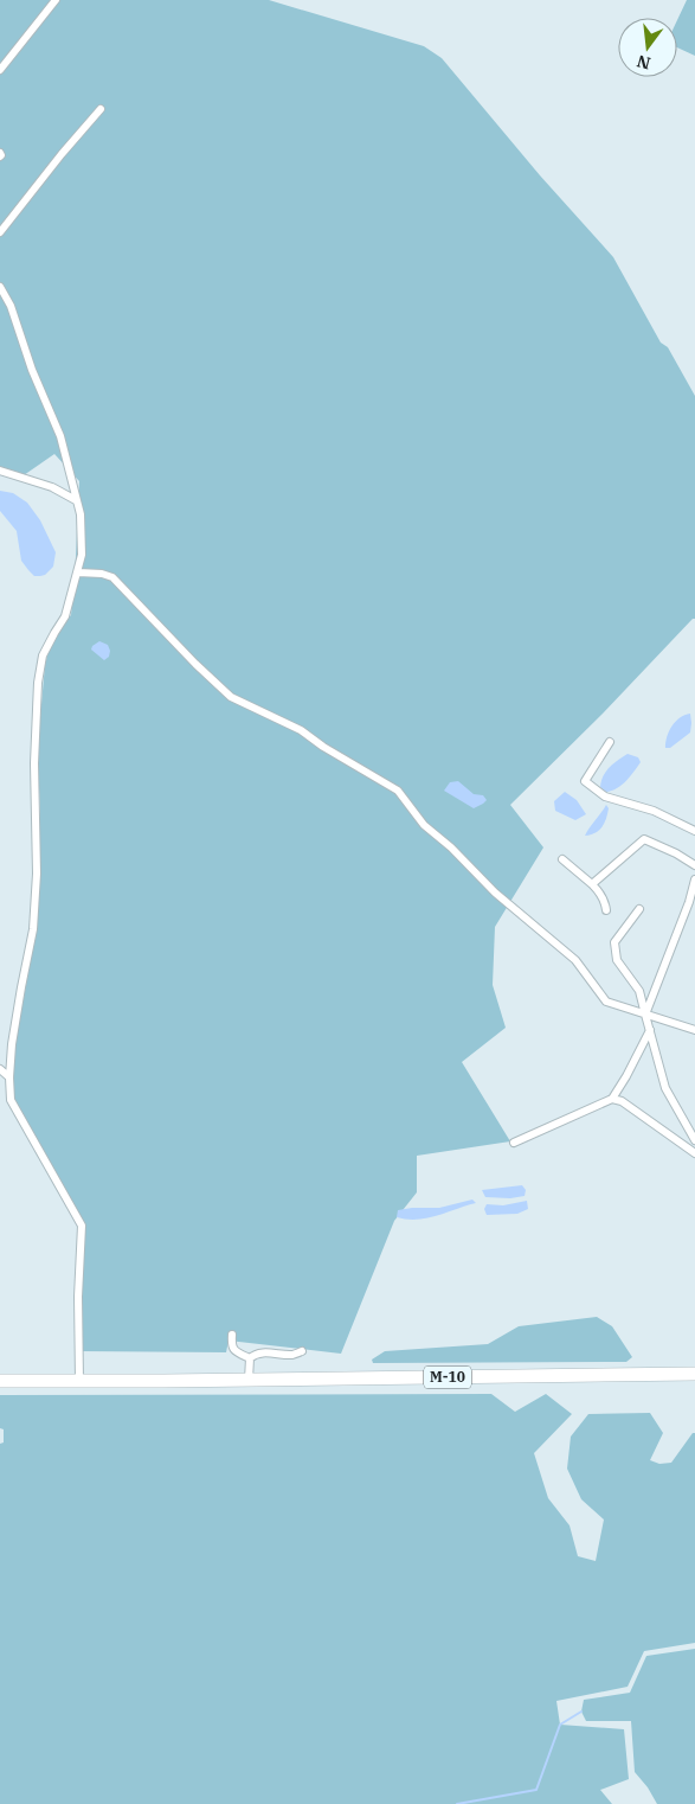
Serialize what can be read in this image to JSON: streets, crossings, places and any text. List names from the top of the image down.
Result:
{
  "streets": {
    "highway": ["М-10"]
  },
  "north": "bottom"
}
